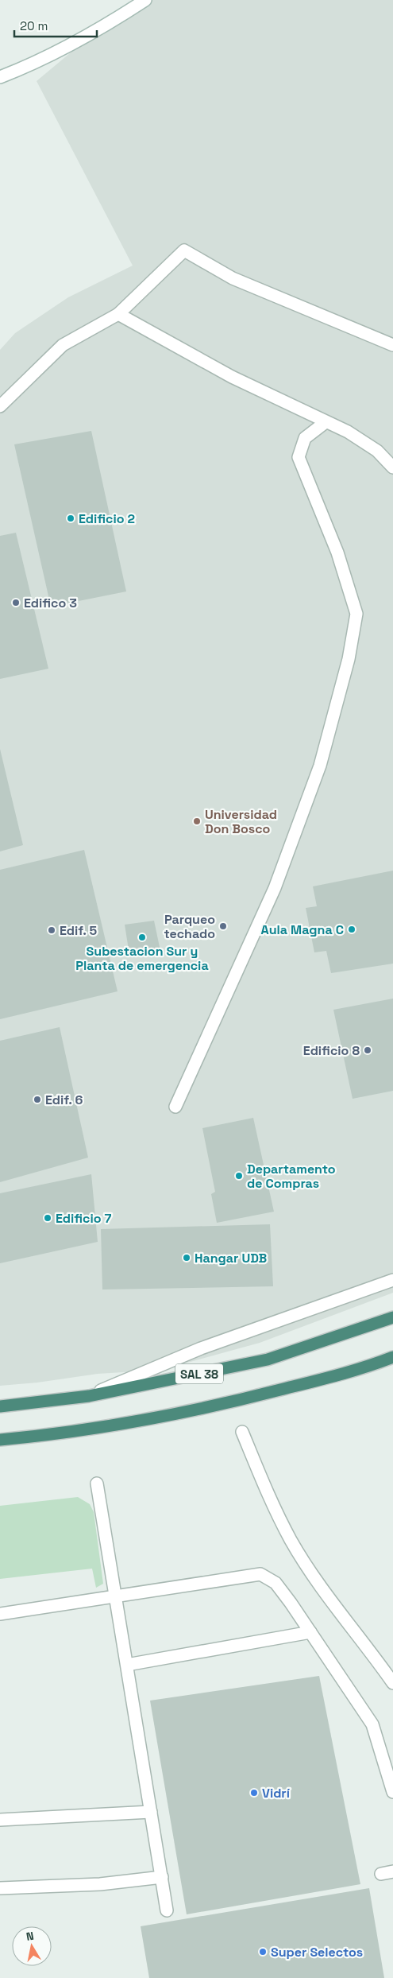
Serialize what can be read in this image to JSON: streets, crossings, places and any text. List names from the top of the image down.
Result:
{
  "streets": {
    "highway": ["SAL 38"]
  },
  "places": [
    "Edificio 2",
    "Edifico 3",
    "Universidad Don Bosco",
    "Parqueo techado",
    "Aula Magna C",
    "Edif. 5",
    "Subestacion Sur y Planta de emergencia",
    "Edificio 8",
    "Edif. 6",
    "Departamento de Compras",
    "Edificio 7",
    "Hangar UDB",
    "Vidrí",
    "Super Selectos"
  ],
  "scale_bar": "20 m",
  "north": "top"
}
